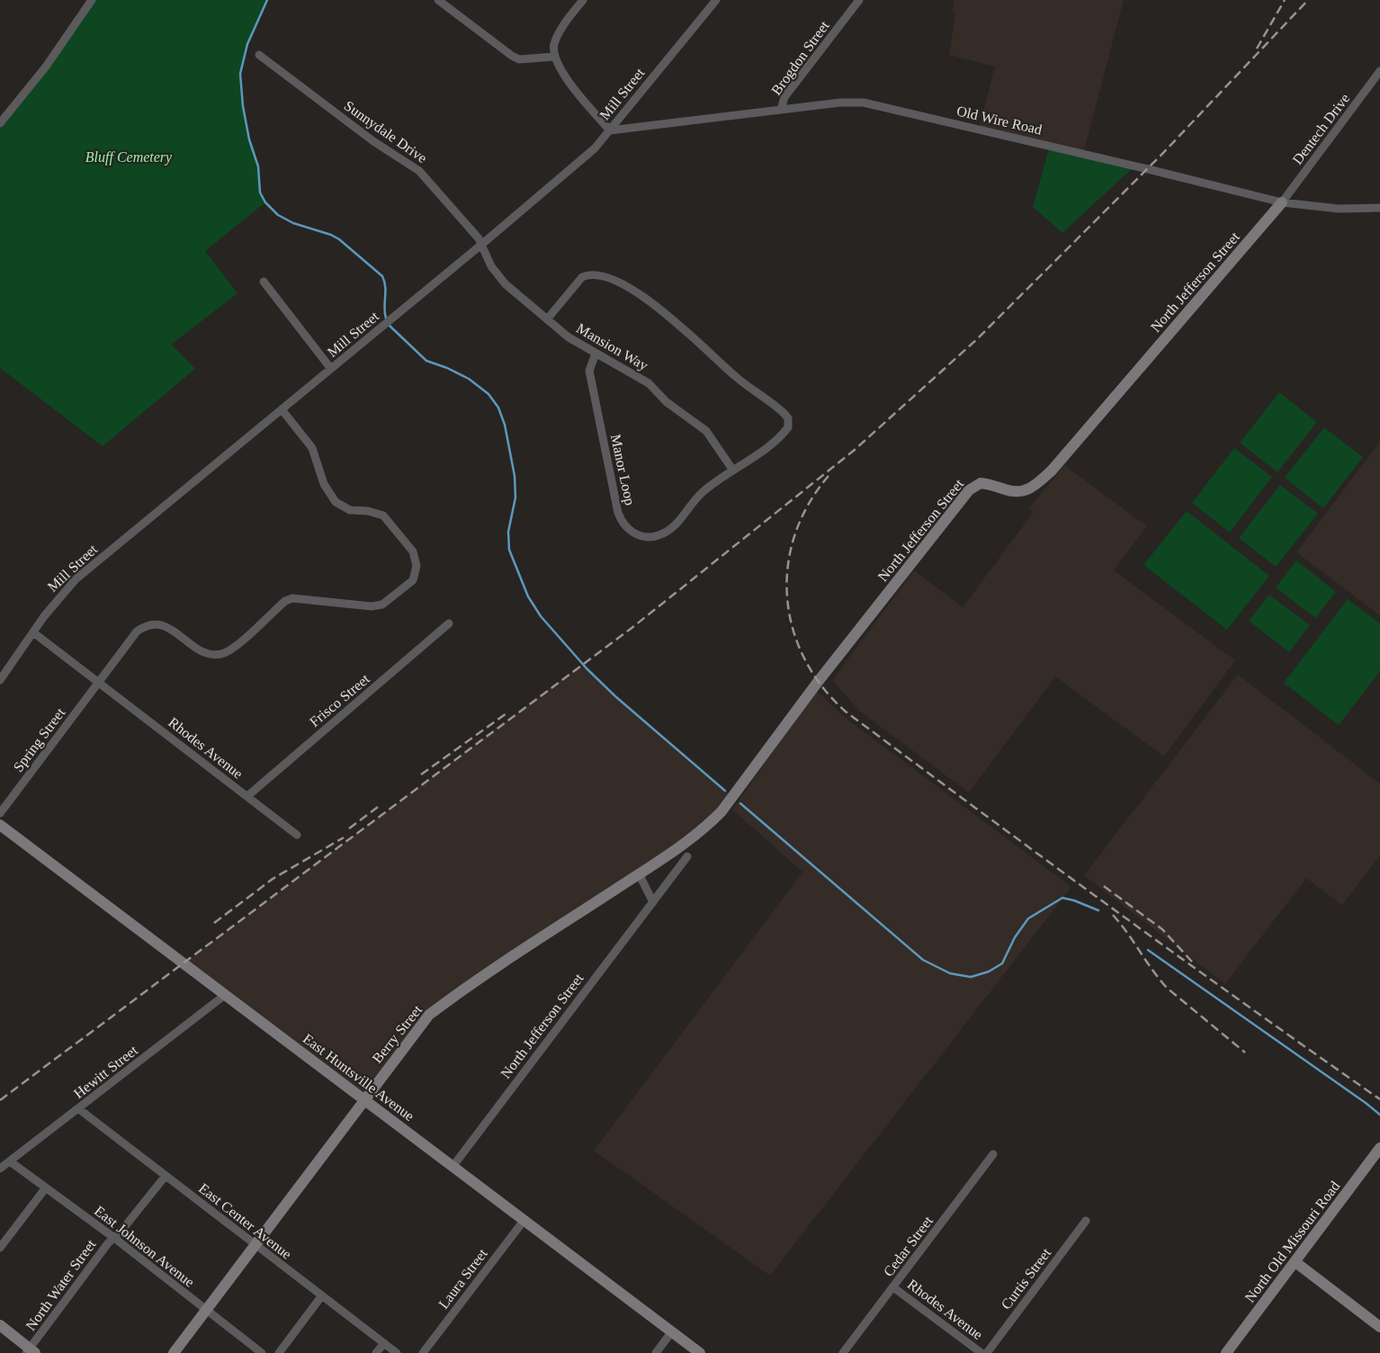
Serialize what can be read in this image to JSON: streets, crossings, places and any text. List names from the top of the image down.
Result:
{
  "streets": {
    "street": [
      "Brogdon Street",
      "Mill Street",
      "Old Wire Road",
      "Dentech Drive",
      "Sunnydale Drive",
      "North Jefferson Street",
      "Mansion Way",
      "Manor Loop",
      "Frisco Street",
      "Spring Street",
      "Rhodes Avenue",
      "Berry Street",
      "Hewitt Street",
      "East Huntsville Avenue",
      "East Center Avenue",
      "North Old Missouri Road",
      "East Johnson Avenue",
      "Cedar Street",
      "Laura Street",
      "Curtis Street",
      "North Water Street"
    ]
  },
  "crossings": [
    ["Brogdon Street", "Old Wire Road"],
    ["Mill Street", "Old Wire Road"],
    ["Mill Street", "Sunnydale Drive"],
    ["Mill Street", "Mansion Way"],
    ["Mill Street", "Rhodes Avenue"],
    ["Old Wire Road", "Dentech Drive"],
    ["Old Wire Road", "North Jefferson Street"],
    ["Dentech Drive", "North Jefferson Street"],
    ["Sunnydale Drive", "Mansion Way"],
    ["North Jefferson Street", "Berry Street"],
    ["North Jefferson Street", "East Huntsville Avenue"],
    ["Mansion Way", "Manor Loop"],
    ["Frisco Street", "Rhodes Avenue"],
    ["Spring Street", "Rhodes Avenue"],
    ["Rhodes Avenue", "Cedar Street"],
    ["Berry Street", "East Huntsville Avenue"],
    ["Berry Street", "East Center Avenue"],
    ["Berry Street", "East Johnson Avenue"],
    ["Hewitt Street", "East Huntsville Avenue"],
    ["Hewitt Street", "East Center Avenue"],
    ["Hewitt Street", "East Johnson Avenue"],
    ["East Huntsville Avenue", "Laura Street"],
    ["East Center Avenue", "North Water Street"],
    ["East Johnson Avenue", "North Water Street"]
  ],
  "parks": ["Bluff Cemetery"]
}
